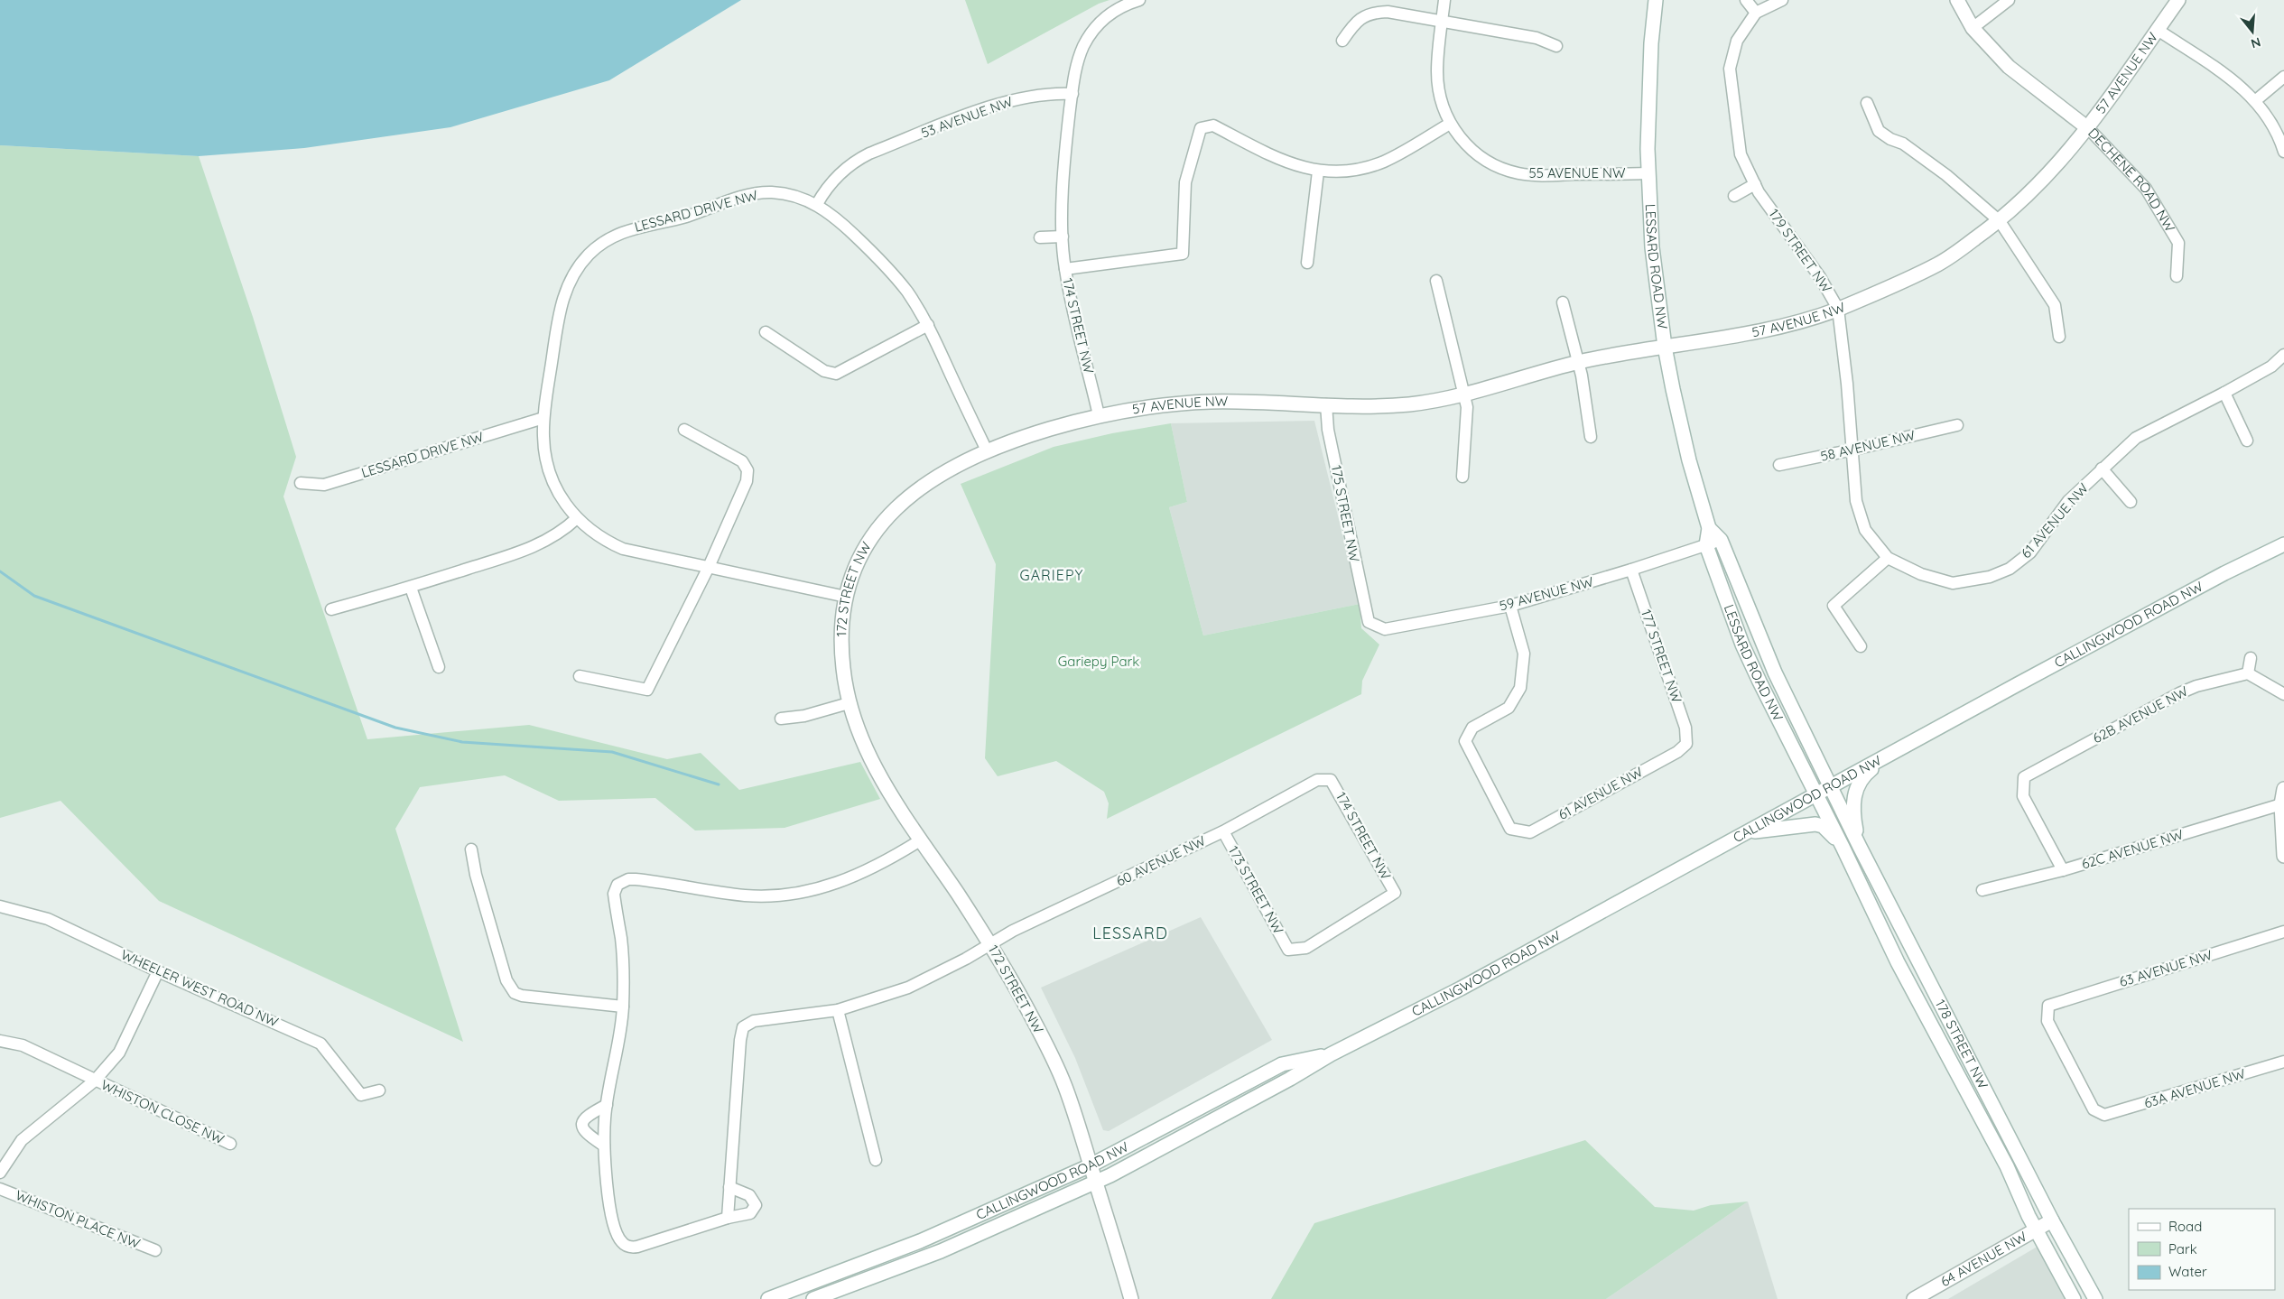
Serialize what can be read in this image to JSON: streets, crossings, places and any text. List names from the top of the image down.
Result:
{
  "streets": {
    "main road": [
      "57 AVENUE NW",
      "DECHENE ROAD NW",
      "LESSARD ROAD NW",
      "172 STREET NW",
      "CALLINGWOOD ROAD NW",
      "178 STREET NW",
      "64 AVENUE NW"
    ],
    "street": [
      "53 AVENUE NW",
      "55 AVENUE NW",
      "LESSARD DRIVE NW",
      "179 STREET NW",
      "174 STREET NW",
      "58 AVENUE NW",
      "175 STREET NW",
      "61 AVENUE NW",
      "59 AVENUE NW",
      "177 STREET NW",
      "62B AVENUE NW",
      "62C AVENUE NW",
      "60 AVENUE NW",
      "173 STREET NW",
      "63 AVENUE NW",
      "WHEELER WEST ROAD NW",
      "63A AVENUE NW",
      "WHISTON CLOSE NW",
      "WHISTON PLACE NW"
    ]
  },
  "crossings": [
    ["57 AVENUE NW", "DECHENE ROAD NW"],
    ["57 AVENUE NW", "LESSARD DRIVE NW"],
    ["57 AVENUE NW", "179 STREET NW"],
    ["57 AVENUE NW", "LESSARD ROAD NW"],
    ["57 AVENUE NW", "174 STREET NW"],
    ["57 AVENUE NW", "175 STREET NW"],
    ["57 AVENUE NW", "172 STREET NW"],
    ["53 AVENUE NW", "LESSARD DRIVE NW"],
    ["53 AVENUE NW", "174 STREET NW"],
    ["55 AVENUE NW", "LESSARD ROAD NW"],
    ["LESSARD DRIVE NW", "172 STREET NW"],
    ["179 STREET NW", "58 AVENUE NW"],
    ["179 STREET NW", "61 AVENUE NW"],
    ["LESSARD ROAD NW", "59 AVENUE NW"],
    ["LESSARD ROAD NW", "CALLINGWOOD ROAD NW"],
    ["LESSARD ROAD NW", "178 STREET NW"],
    ["174 STREET NW", "60 AVENUE NW"],
    ["174 STREET NW", "173 STREET NW"],
    ["175 STREET NW", "59 AVENUE NW"],
    ["61 AVENUE NW", "59 AVENUE NW"],
    ["61 AVENUE NW", "177 STREET NW"],
    ["172 STREET NW", "CALLINGWOOD ROAD NW"],
    ["172 STREET NW", "60 AVENUE NW"],
    ["59 AVENUE NW", "177 STREET NW"],
    ["CALLINGWOOD ROAD NW", "178 STREET NW"],
    ["62B AVENUE NW", "62C AVENUE NW"],
    ["60 AVENUE NW", "173 STREET NW"],
    ["63 AVENUE NW", "63A AVENUE NW"],
    ["178 STREET NW", "64 AVENUE NW"]
  ],
  "districts": ["GARIEPY", "LESSARD"],
  "parks": ["Gariepy Park"],
  "legend": ["Road", "Park", "Water"],
  "north": "bottom"
}
